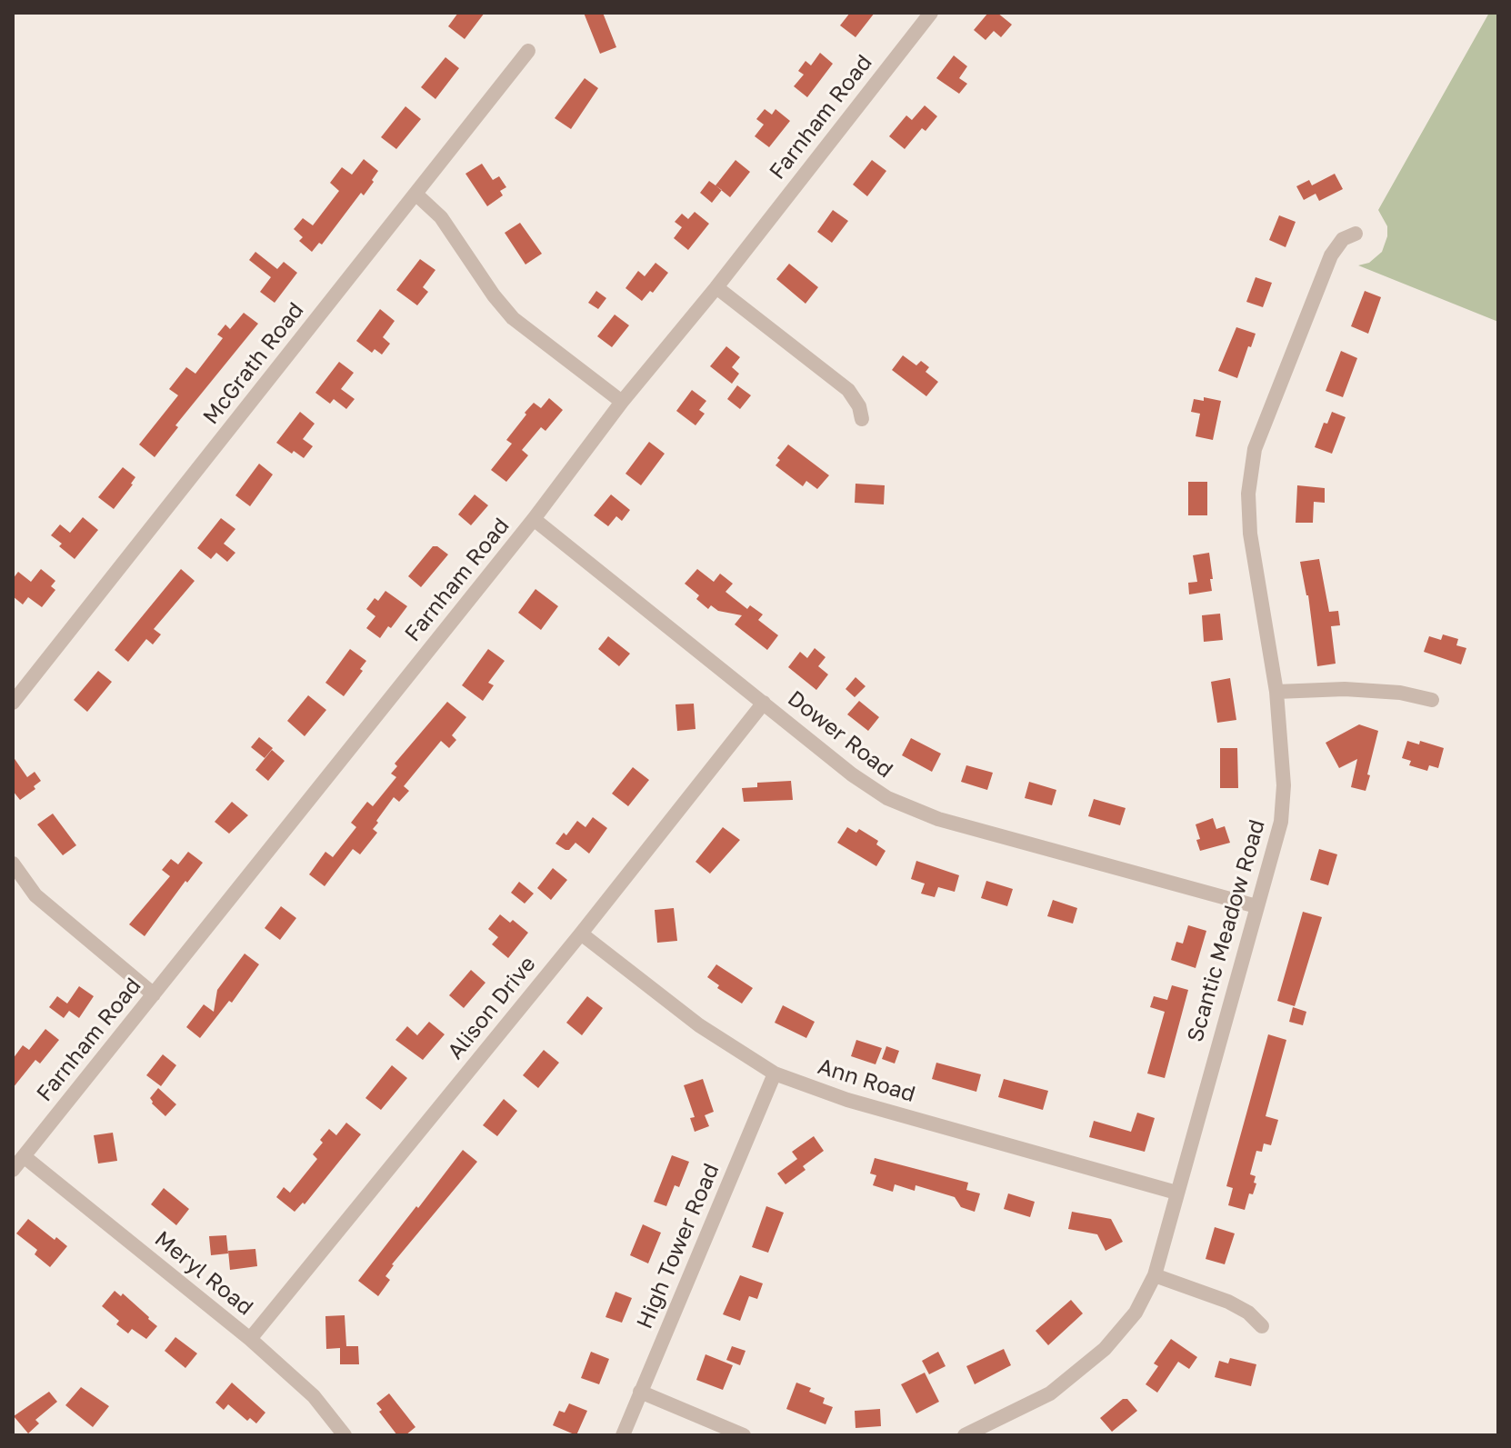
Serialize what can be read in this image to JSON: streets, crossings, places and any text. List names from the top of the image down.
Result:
{
  "streets": {
    "street": [
      "Farnham Road",
      "McGrath Road",
      "Dower Road",
      "Scantic Meadow Road",
      "Alison Drive",
      "Ann Road",
      "High Tower Road",
      "Meryl Road"
    ]
  },
  "crossings": [
    ["Farnham Road", "Dower Road"],
    ["Farnham Road", "Meryl Road"],
    ["Dower Road", "Scantic Meadow Road"],
    ["Dower Road", "Alison Drive"],
    ["Scantic Meadow Road", "Ann Road"],
    ["Alison Drive", "Ann Road"],
    ["Alison Drive", "Meryl Road"],
    ["Ann Road", "High Tower Road"]
  ]
}
